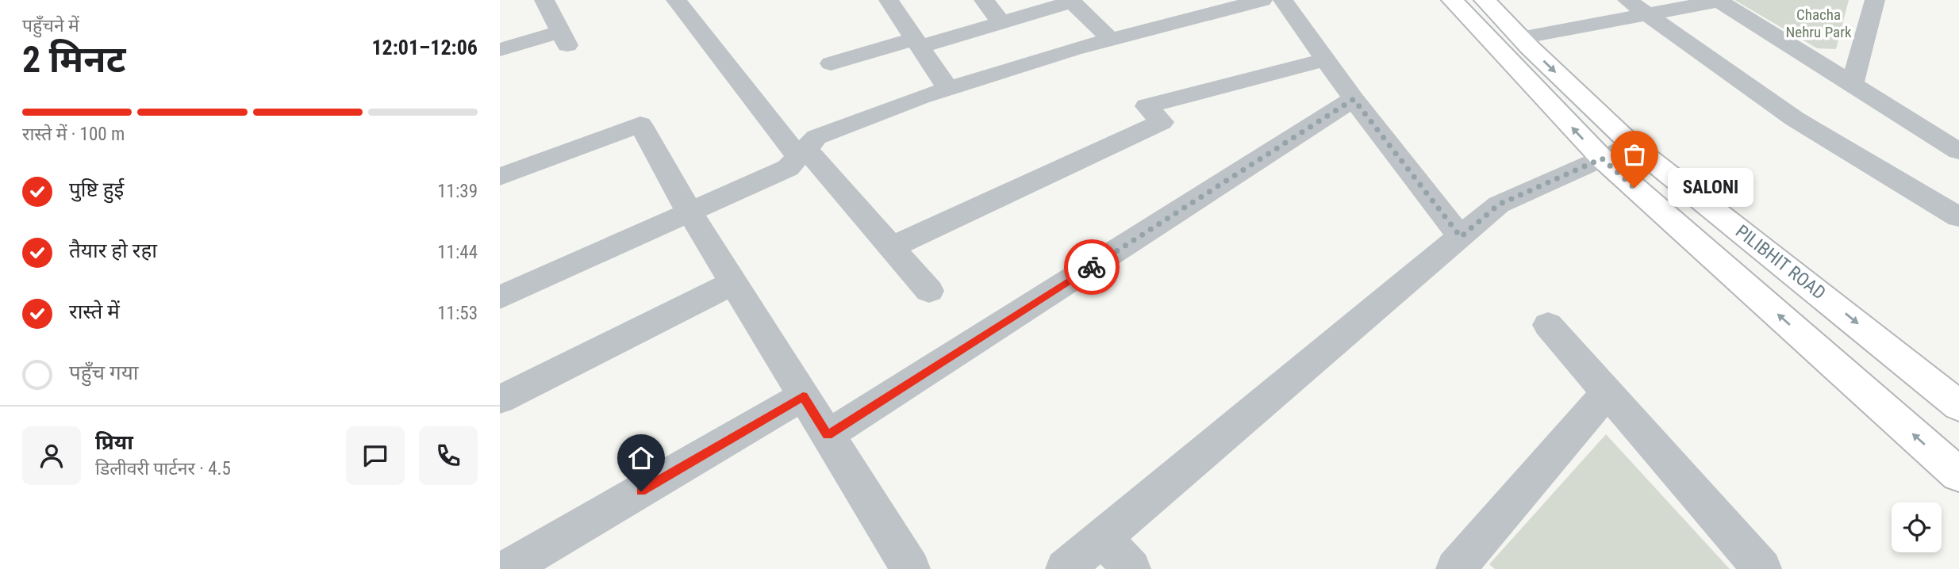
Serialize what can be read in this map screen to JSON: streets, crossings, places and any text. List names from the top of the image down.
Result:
{
  "streets": {
    "highway": ["PILIBHIT ROAD"]
  },
  "parks": ["Chacha Nehru Park"],
  "places": ["SALONI"],
  "page": {
    "heading": ["2 मिनट", "पहुँचने में", "12:01–12:06"],
    "panel": ["प्रिया", "डिलीवरी पार्टनर · 4.5"],
    "bar": "रास्ते में · 100 m",
    "list": [
      ["पुष्टि हुई", "11:39"],
      ["तैयार हो रहा", "11:44"],
      ["रास्ते में", "11:53"],
      "पहुँच गया"
    ],
    "bubble": "SALONI"
  }
}
